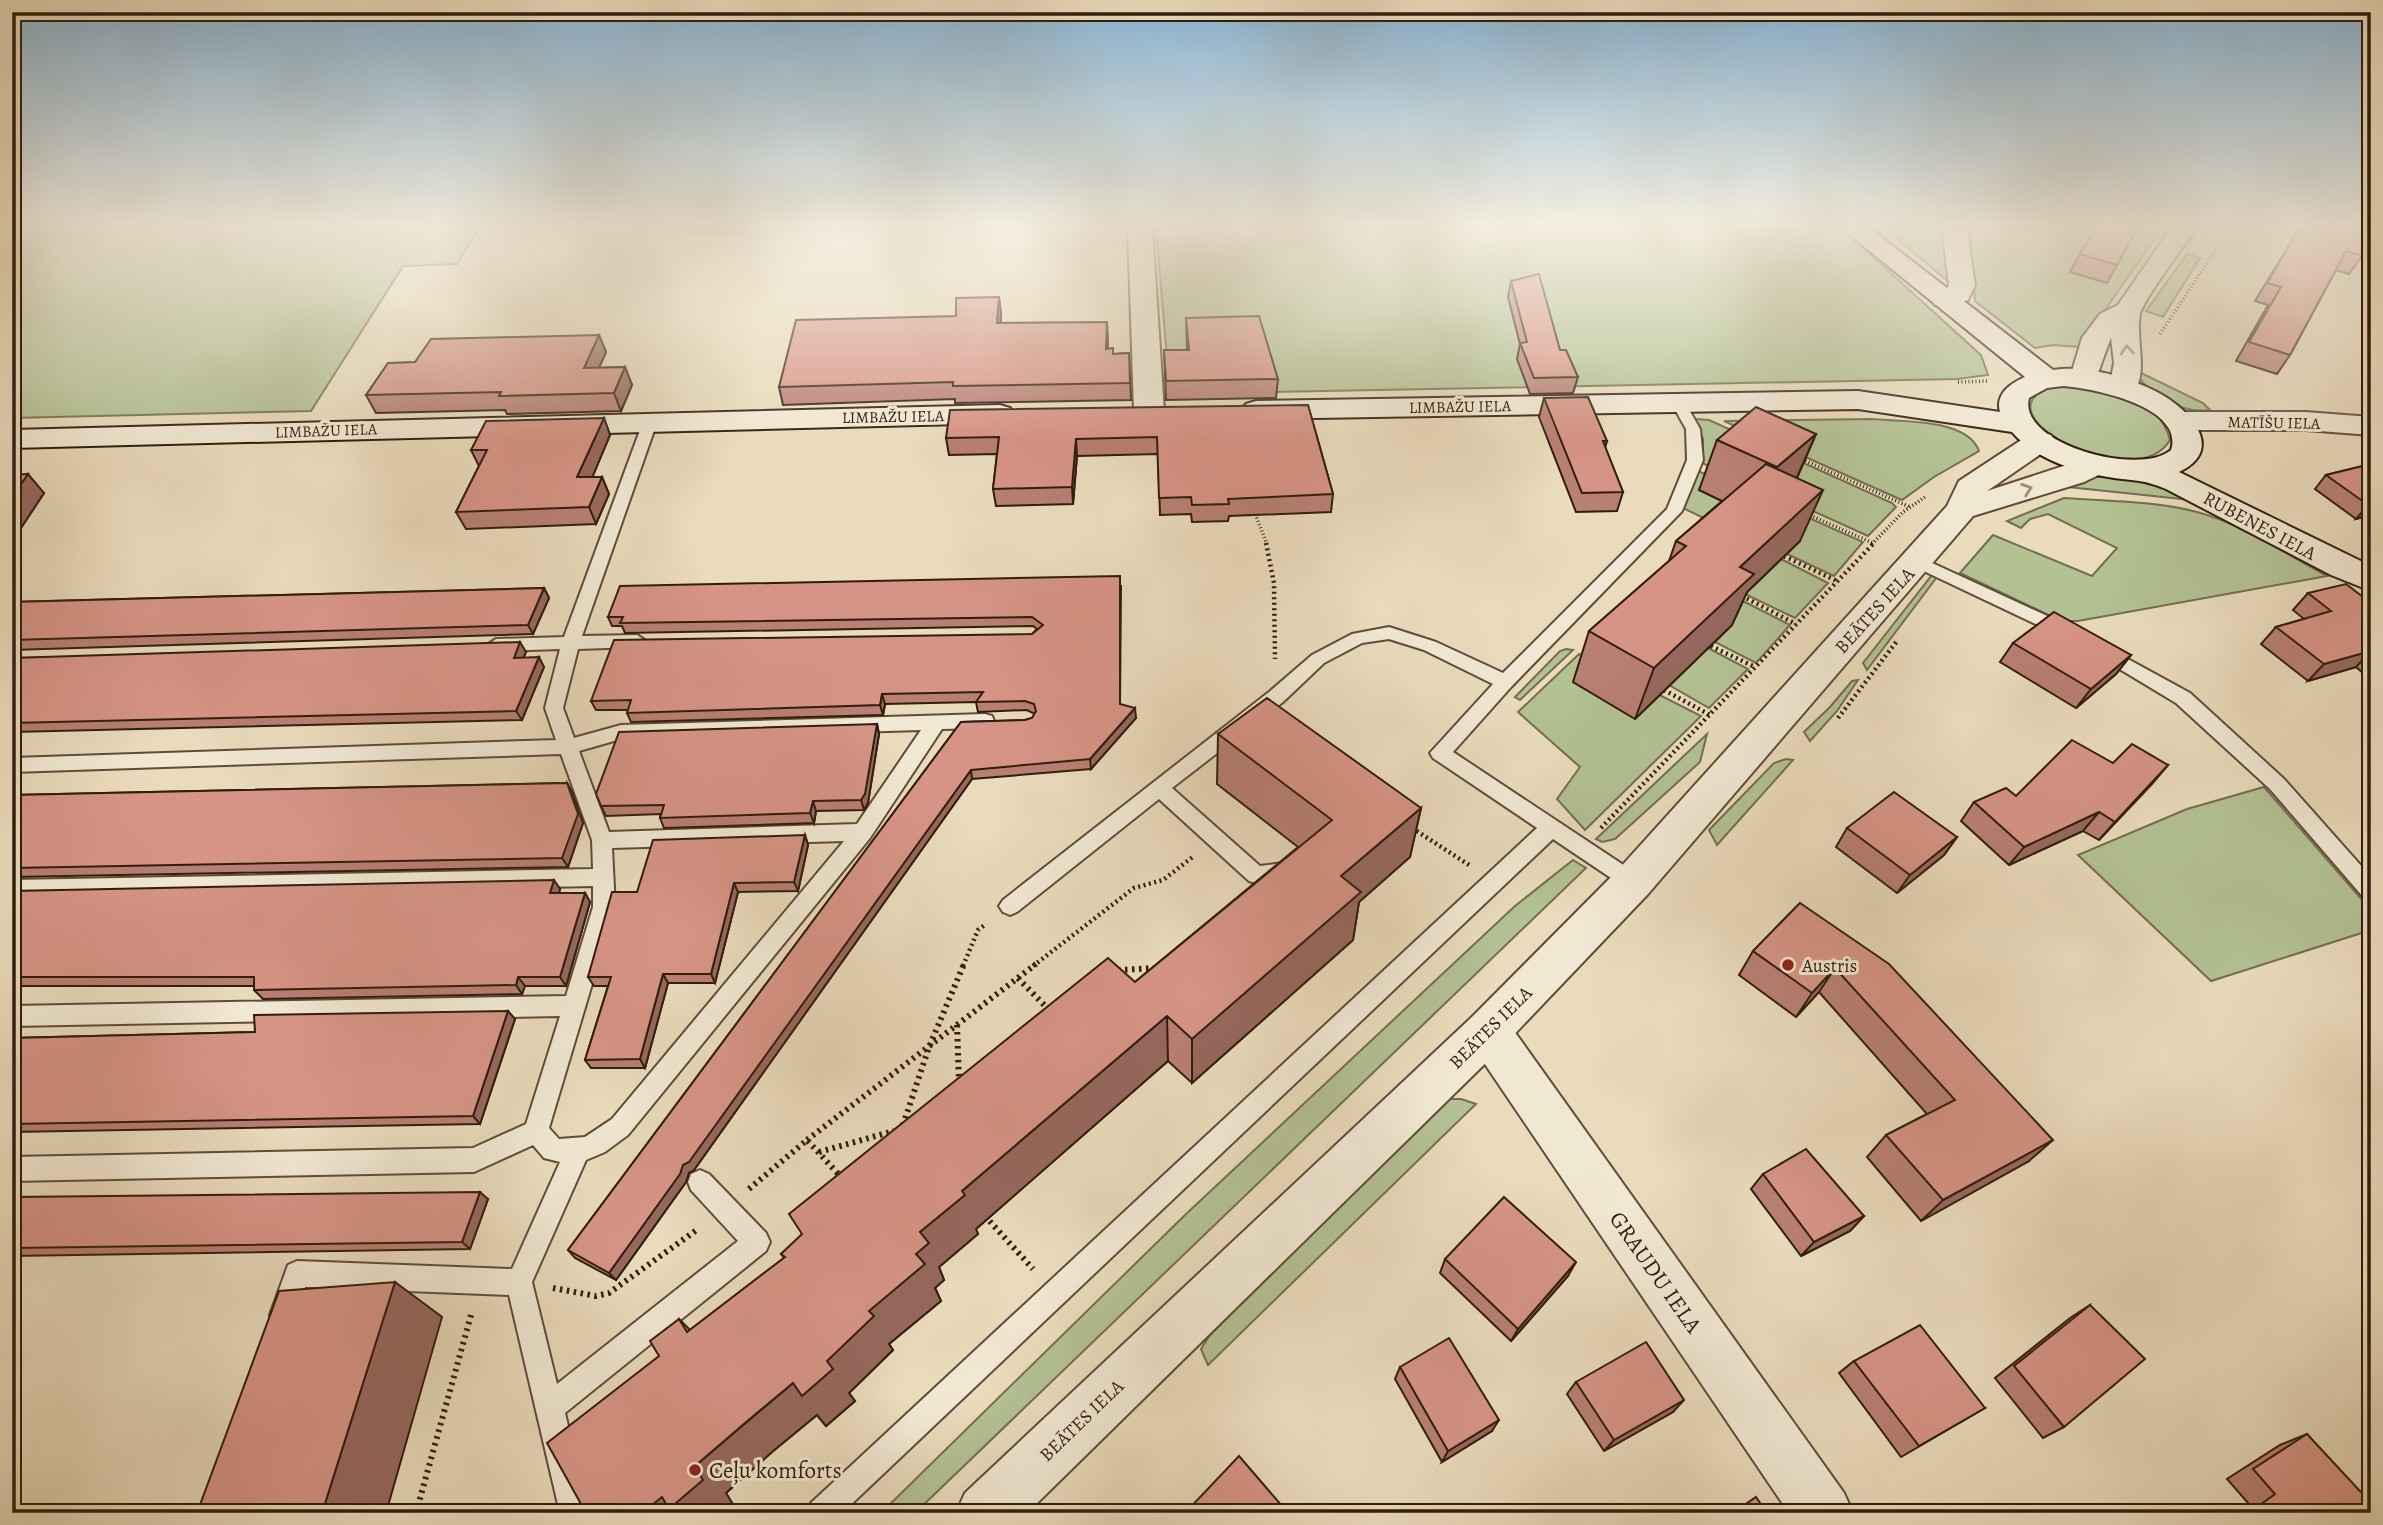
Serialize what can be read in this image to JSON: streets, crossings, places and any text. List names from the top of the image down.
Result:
{
  "streets": {
    "street": [
      "LIMBAŽU IELA",
      "MATĪŠU IELA",
      "RUBENES IELA",
      "BEĀTES IELA",
      "GRAUDU IELA"
    ]
  },
  "crossings": [
    ["LIMBAŽU IELA", "RUBENES IELA"],
    ["LIMBAŽU IELA", "BEĀTES IELA"],
    ["BEĀTES IELA", "GRAUDU IELA"]
  ],
  "places": ["Austris", "Ceļu komforts"]
}
